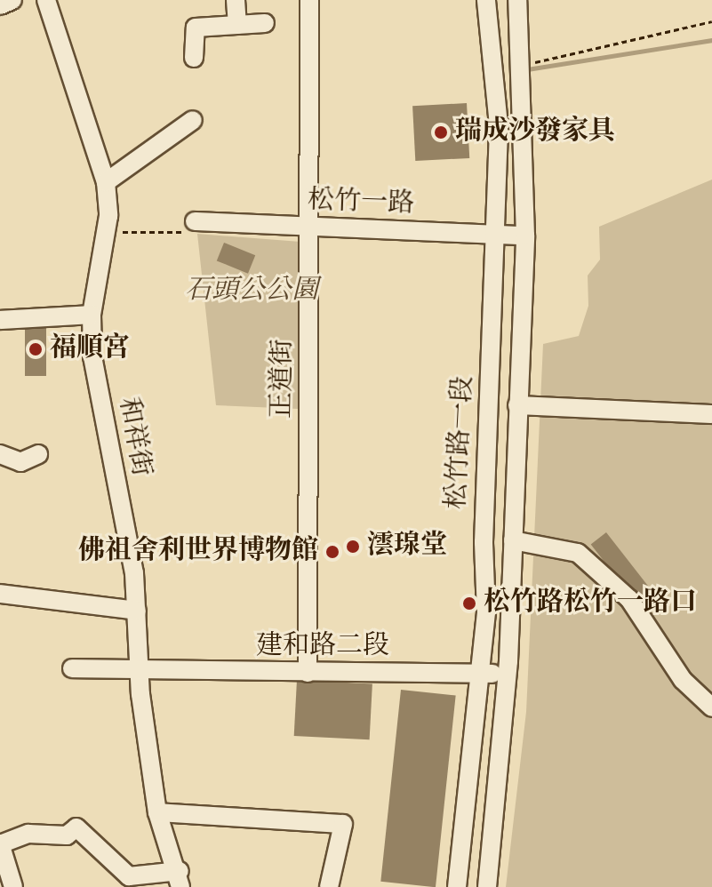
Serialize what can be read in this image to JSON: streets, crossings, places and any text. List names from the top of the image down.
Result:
{
  "streets": {
    "street": [
      "松竹一路",
      "正道街",
      "和祥街",
      "松竹路一段",
      "建和路二段"
    ]
  },
  "crossings": [
    ["松竹一路", "正道街"],
    ["松竹一路", "松竹路一段"],
    ["正道街", "建和路二段"],
    ["和祥街", "建和路二段"],
    ["松竹路一段", "建和路二段"]
  ],
  "parks": ["石頭公公園"],
  "places": [
    "瑞成沙發家具",
    "福順宮",
    "澐瑔堂",
    "佛祖舍利世界博物館",
    "松竹路松竹一路口"
  ]
}
